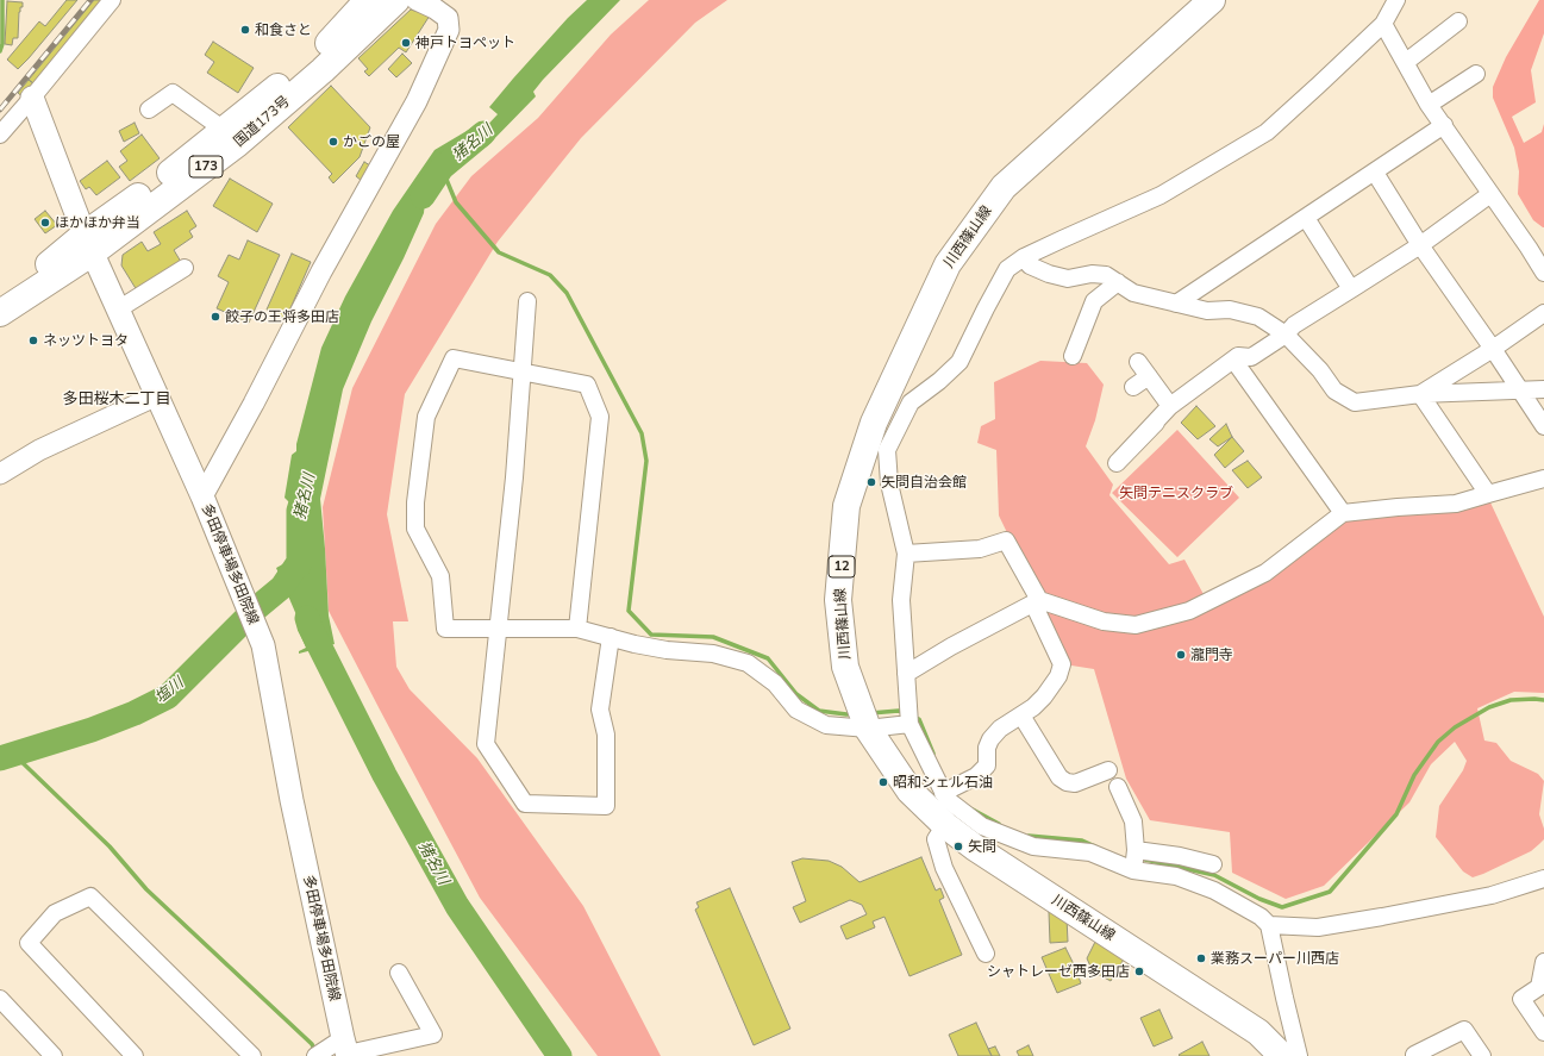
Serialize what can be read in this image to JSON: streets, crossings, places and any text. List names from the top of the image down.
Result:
{
  "streets": {
    "main road": [
      "国道173号",
      "173",
      "川西篠山線",
      "多田停車場多田院線",
      "12"
    ]
  },
  "crossings": [
    ["国道173号", "多田停車場多田院線"]
  ],
  "districts": ["多田桜木二丁目"],
  "water": ["猪名川", "塩川"],
  "parks": ["矢問テニスクラブ"],
  "places": [
    "和食さと",
    "神戸トヨペット",
    "かごの屋",
    "ほかほか弁当",
    "餃子の王将多田店",
    "ネッツトヨタ",
    "矢問自治会館",
    "瀧門寺",
    "昭和シェル石油",
    "矢問",
    "業務スーパー川西店",
    "シャトレーゼ西多田店"
  ]
}
